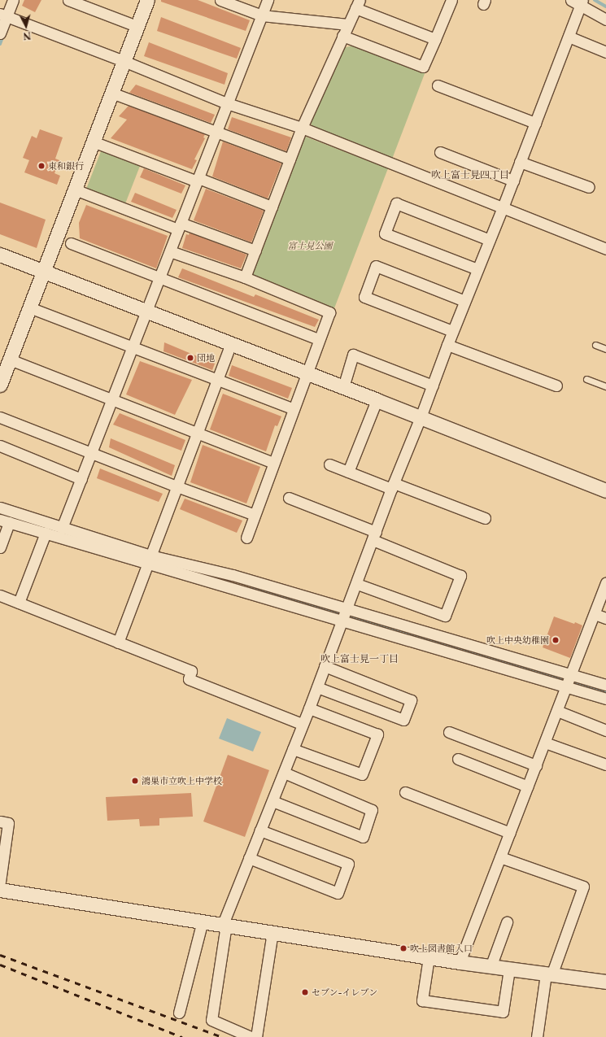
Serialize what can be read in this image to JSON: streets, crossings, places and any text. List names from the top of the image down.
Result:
{
  "districts": ["吹上富士見四丁目", "吹上富士見一丁目"],
  "parks": ["富士見公園"],
  "places": [
    "東和銀行",
    "団地",
    "吹上中央幼稚園",
    "鴻巣市立吹上中学校",
    "吹上図書館入口",
    "セブン-イレブン"
  ],
  "north": "bottom"
}
